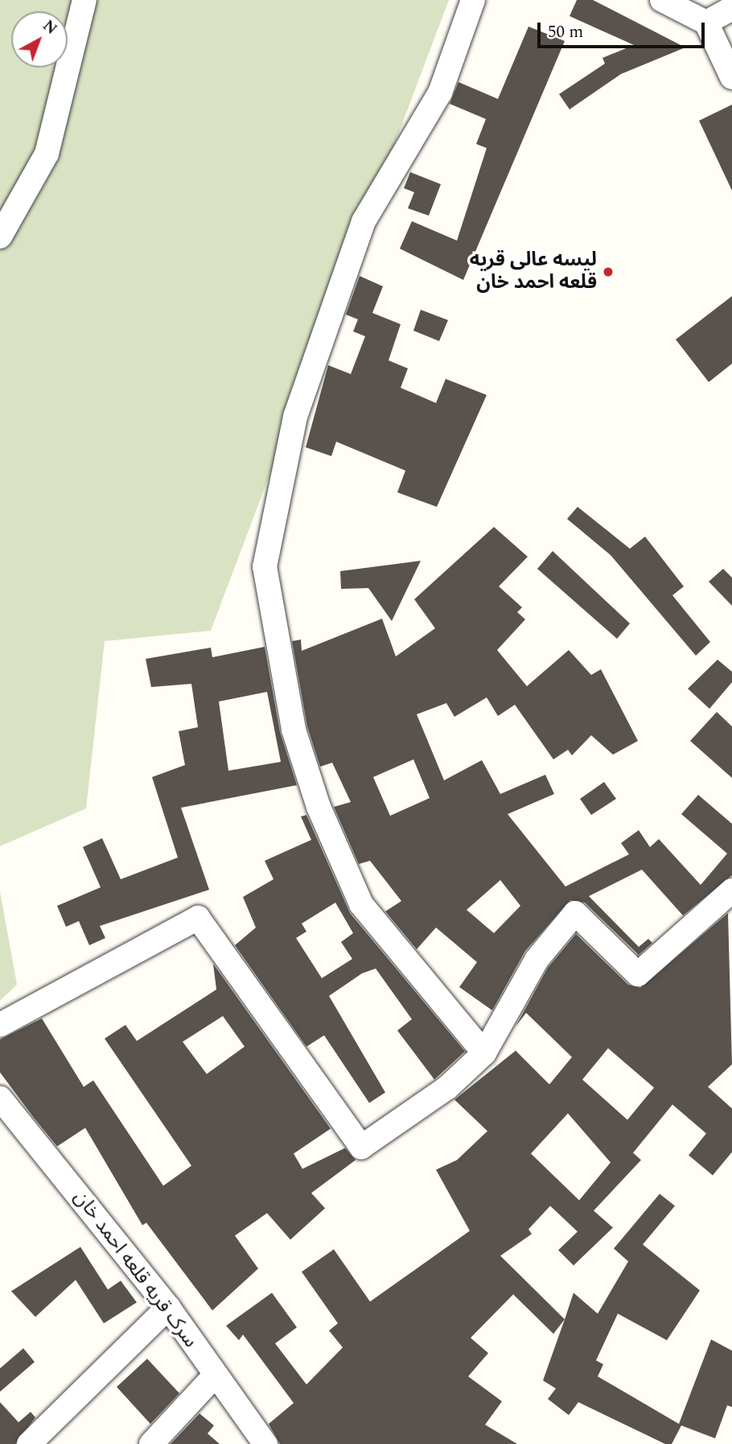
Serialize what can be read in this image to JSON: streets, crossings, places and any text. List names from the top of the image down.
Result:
{
  "streets": {
    "street": ["سرک قریه قلعه احمد خان"]
  },
  "places": ["لیسه عالی قریه قلعه احمد خان"],
  "scale_bar": "50 m",
  "north": "top right"
}
